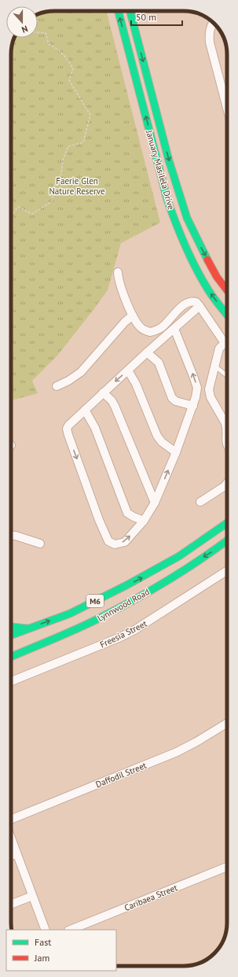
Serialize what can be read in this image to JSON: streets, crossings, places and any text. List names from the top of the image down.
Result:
{
  "streets": {
    "main road": ["January Masilela Drive", "M6", "Lynnwood Road"],
    "street": ["Freesia Street", "Daffodil Street", "Caribaea Street"]
  },
  "parks": ["Faerie Glen Nature Reserve"],
  "legend": ["Fast", "Jam"],
  "scale_bar": "50 m",
  "north": "bottom"
}
